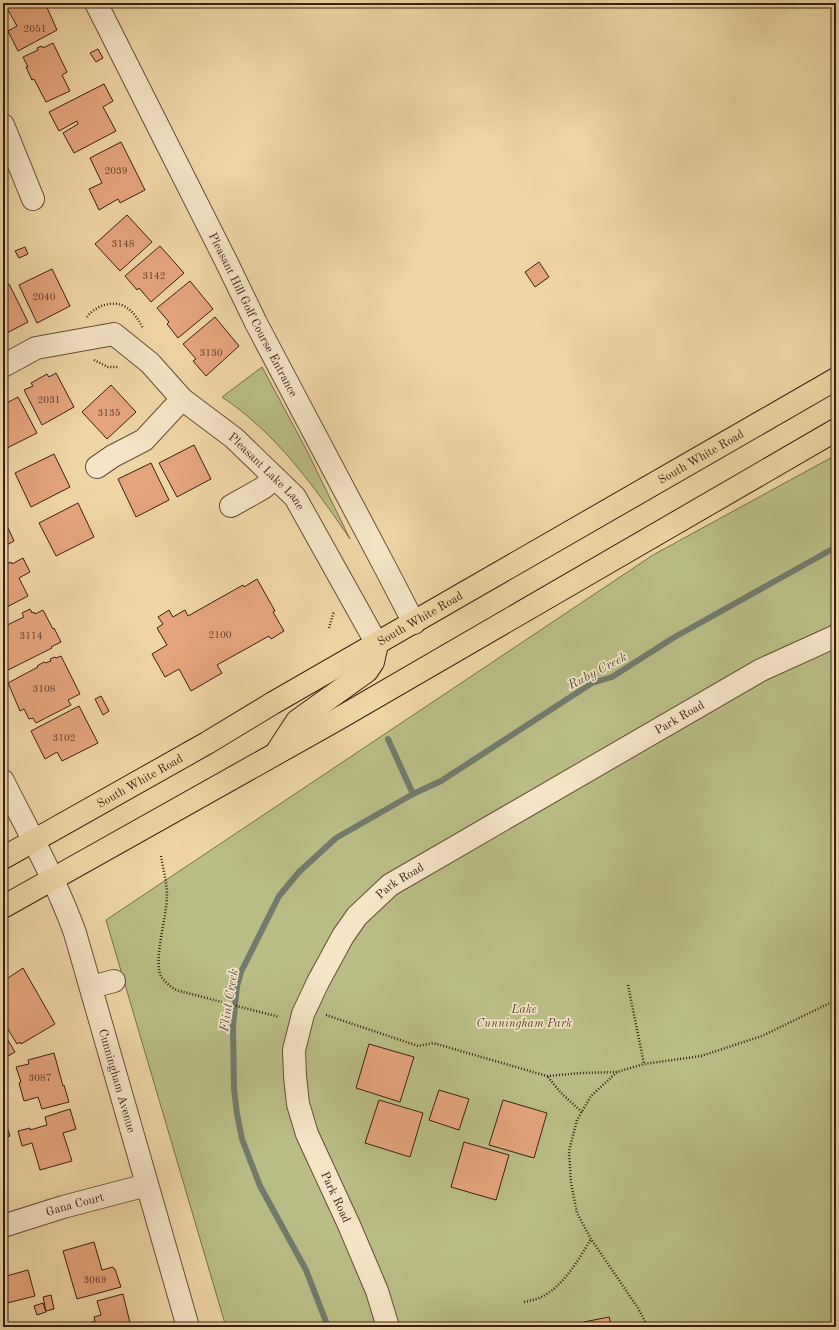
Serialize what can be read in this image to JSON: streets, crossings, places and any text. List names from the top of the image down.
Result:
{
  "streets": {
    "main road": ["South White Road"],
    "street": [
      "Pleasant Hill Golf Course Entrance",
      "Pleasant Lake Lane",
      "Park Road",
      "Cunningham Avenue",
      "Gana Court"
    ]
  },
  "crossings": [
    ["Pleasant Hill Golf Course Entrance", "South White Road"],
    ["South White Road", "Pleasant Lake Lane"],
    ["South White Road", "Cunningham Avenue"],
    ["Cunningham Avenue", "Gana Court"]
  ],
  "water": ["Ruby Creek", "Flint Creek"],
  "parks": ["Lake Cunningham Park"],
  "house_numbers": [
    "2051",
    "2039",
    "3148",
    "3142",
    "2040",
    "3130",
    "2031",
    "3135",
    "2100",
    "3114",
    "3108",
    "3102",
    "3087",
    "3069"
  ]
}
